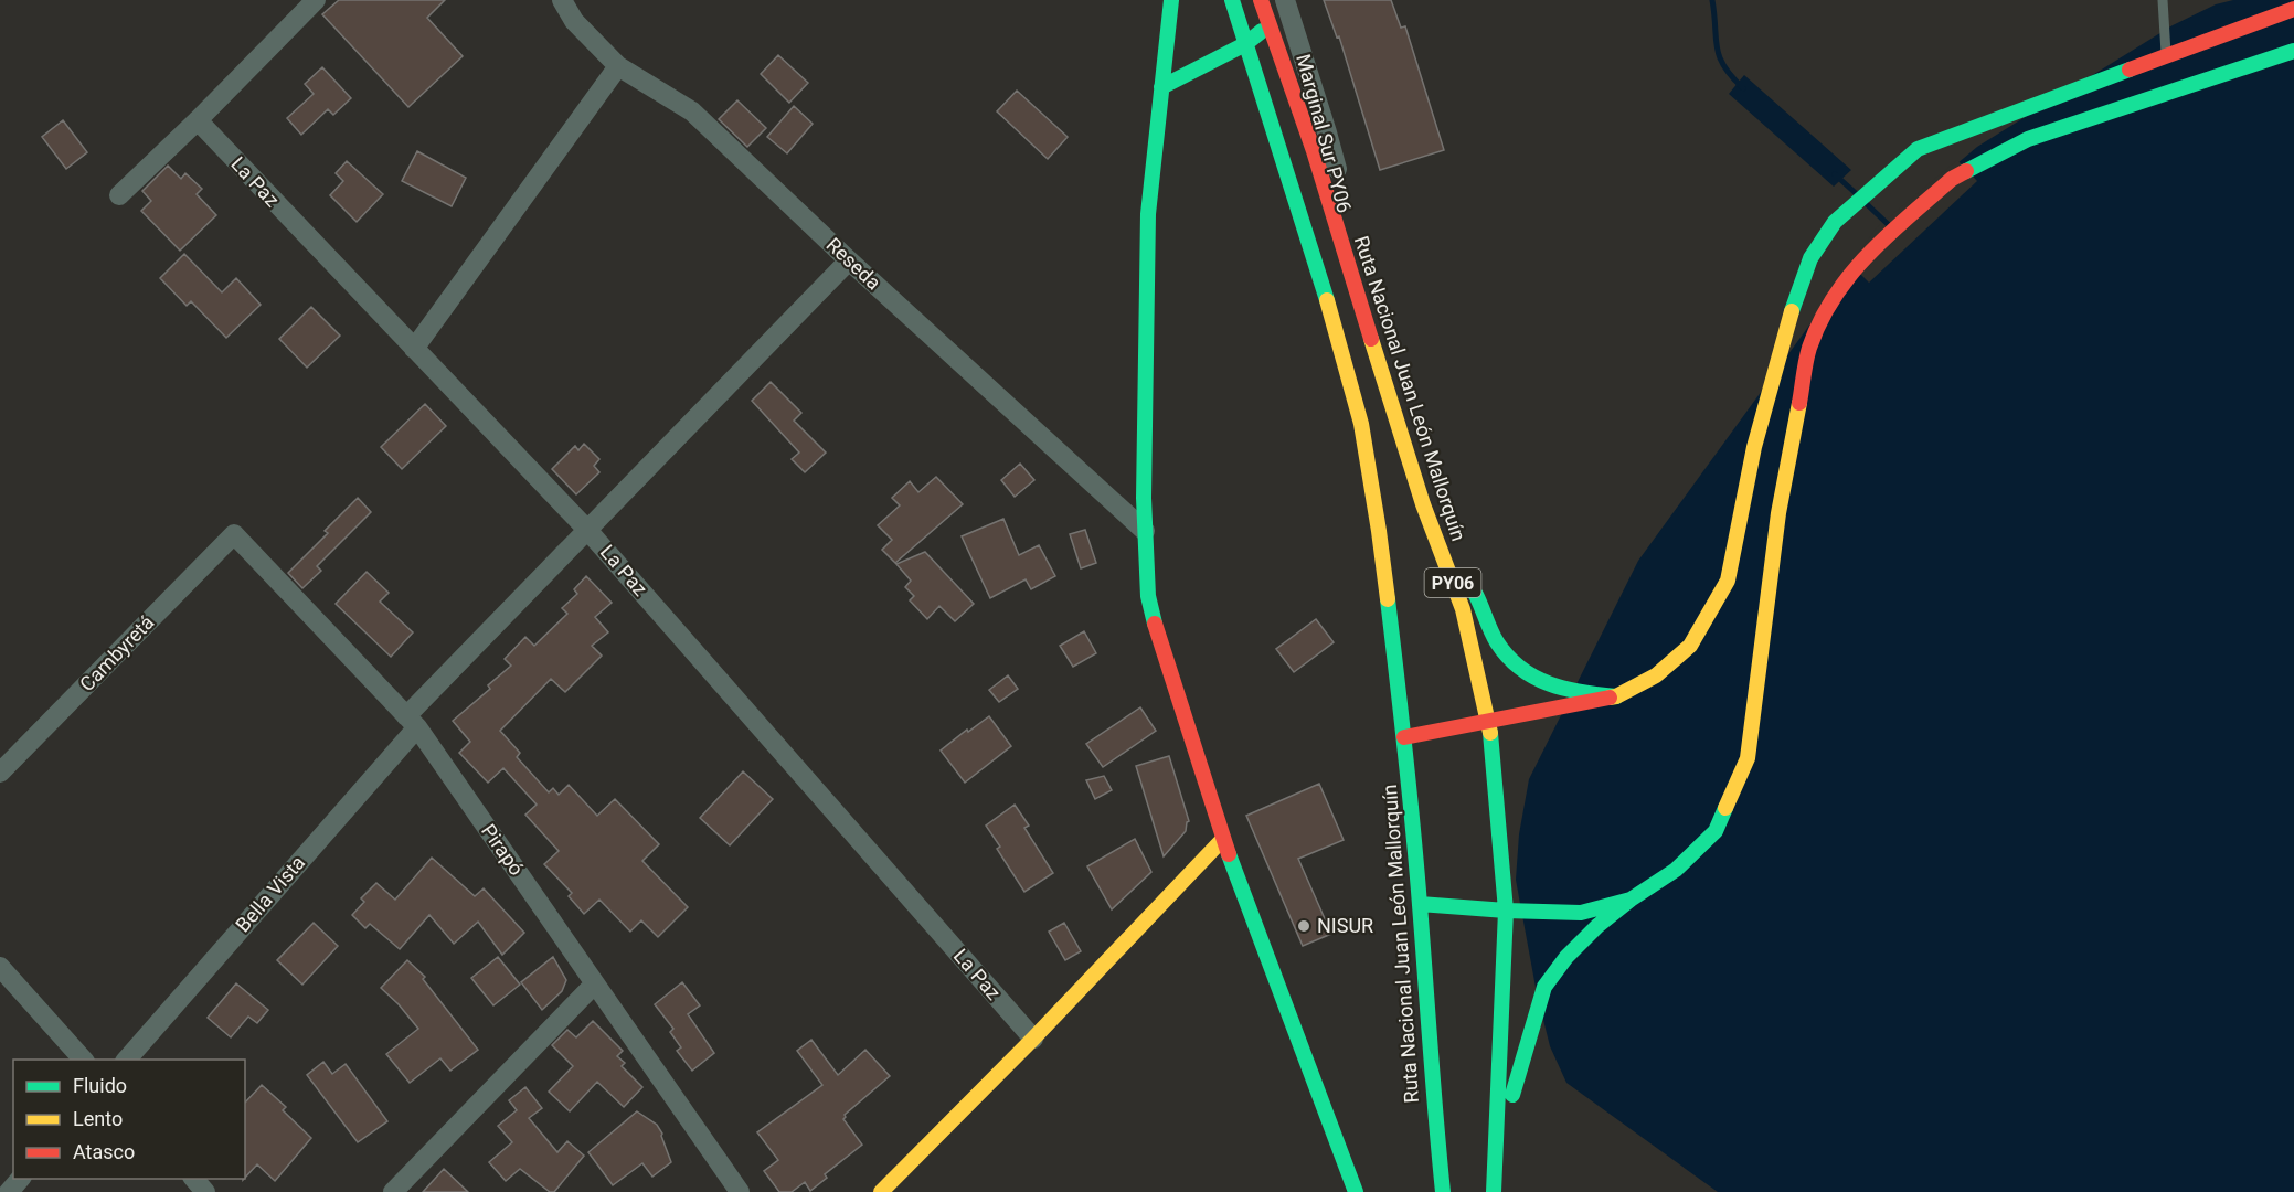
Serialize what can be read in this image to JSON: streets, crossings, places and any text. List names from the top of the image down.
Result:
{
  "streets": {
    "main road": ["Ruta Nacional Juan León Mallorquín", "PY06"],
    "street": [
      "Marginal Sur PY06",
      "La Paz",
      "Reseda",
      "Cambyretá",
      "Pirapó",
      "Bella Vista"
    ]
  },
  "crossings": [
    ["Marginal Sur PY06", "Ruta Nacional Juan León Mallorquín"],
    ["La Paz", "Bella Vista"],
    ["Reseda", "Bella Vista"],
    ["Cambyretá", "Pirapó"],
    ["Pirapó", "Bella Vista"]
  ],
  "places": ["NISUR"],
  "legend": ["Fluido", "Lento", "Atasco"]
}
